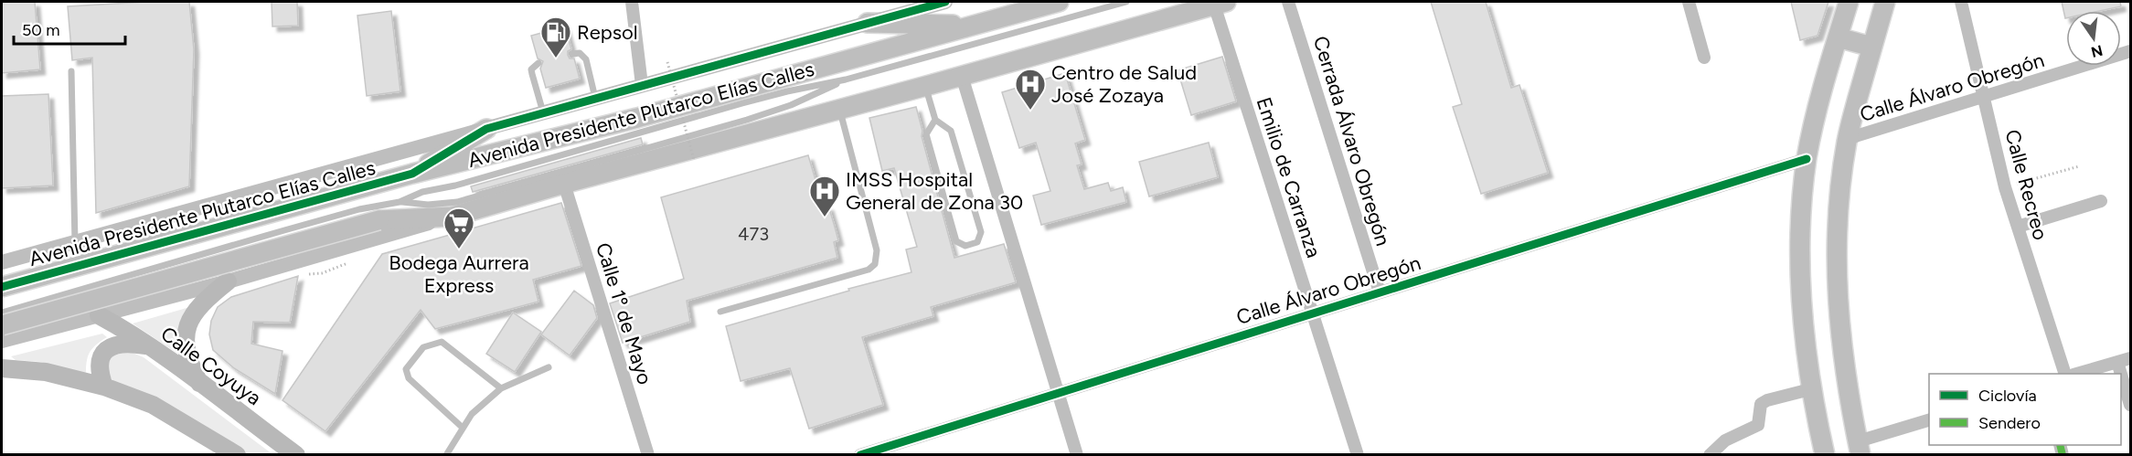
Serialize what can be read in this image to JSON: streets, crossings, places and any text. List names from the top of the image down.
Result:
{
  "streets": {
    "main road": ["Avenida Presidente Plutarco Elías Calles", "Calle Coyuya"],
    "street": [
      "Calle Álvaro Obregón",
      "Cerrada Álvaro Obregón",
      "Emilio de Carranza",
      "Calle Recreo",
      "Calle 1º de Mayo"
    ]
  },
  "crossings": [
    ["Calle Álvaro Obregón", "Cerrada Álvaro Obregón"],
    ["Calle Álvaro Obregón", "Emilio de Carranza"],
    ["Calle Álvaro Obregón", "Calle Recreo"]
  ],
  "places": {
    "fuel station": ["Repsol"],
    "hospital": ["Centro de Salud José Zozaya", "IMSS Hospital General de Zona 30"],
    "supermarket": ["Bodega Aurrera Express"]
  },
  "house_numbers": ["473"],
  "legend": ["Ciclovía", "Sendero"],
  "scale_bar": "50 m",
  "north": "bottom"
}
